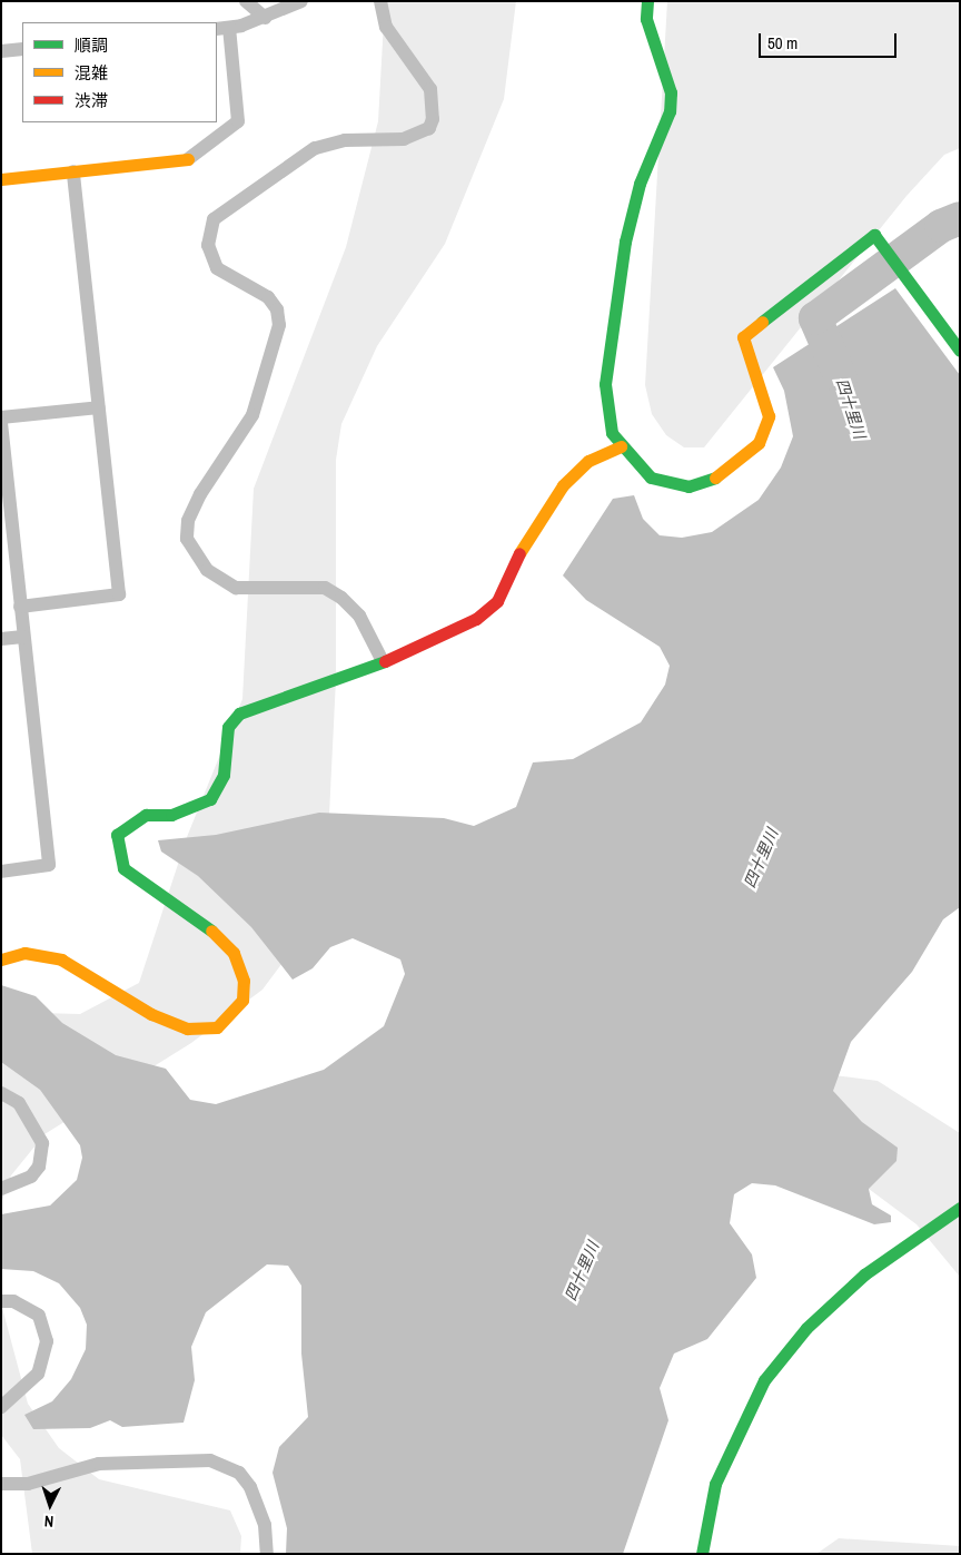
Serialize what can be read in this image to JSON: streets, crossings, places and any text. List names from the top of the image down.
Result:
{
  "water": ["四十里川"],
  "legend": ["順調", "混雑", "渋滞"],
  "scale_bar": "50 m",
  "north": "bottom"
}
